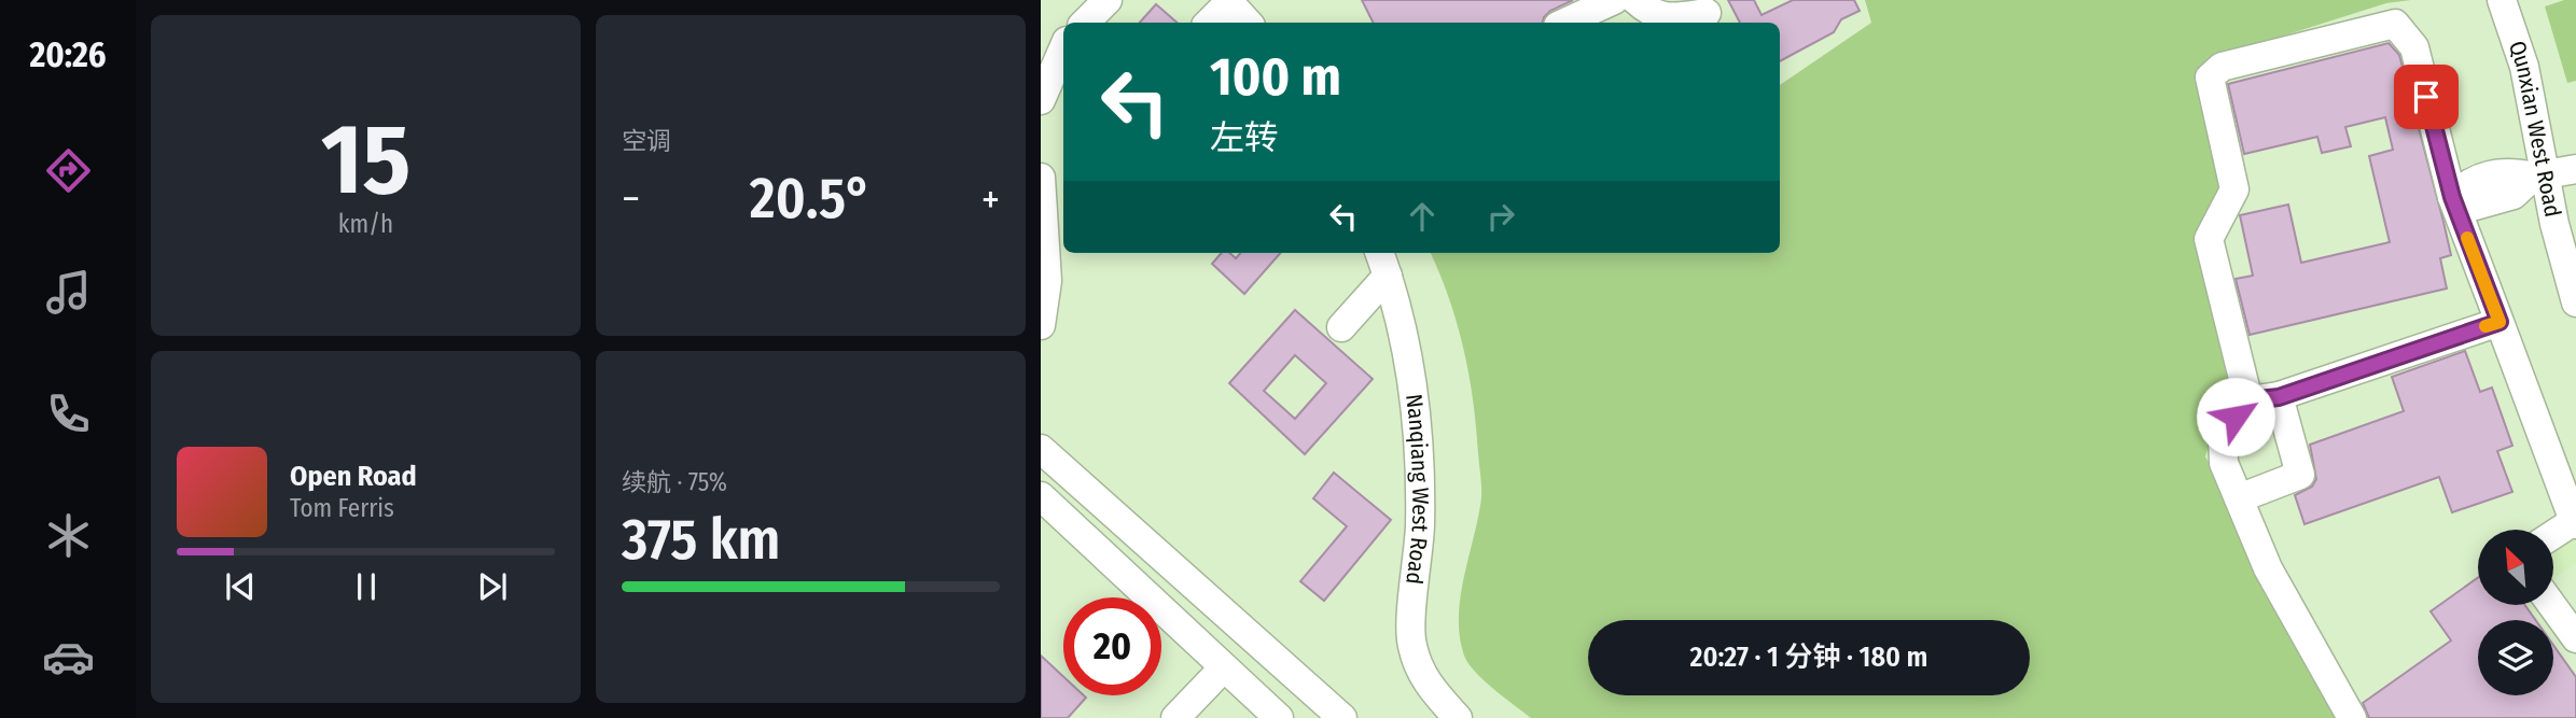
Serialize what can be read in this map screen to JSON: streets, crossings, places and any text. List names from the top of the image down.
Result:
{
  "streets": {
    "street": ["Qunxian West Road", "Nanqiang West Road"]
  },
  "north": "top left",
  "page": {
    "tabs": "20:26",
    "tile": [
      ["15", "km/h"],
      "空调",
      ["续航 · 75%", "375 km"]
    ],
    "turn": ["100 m", "左转"],
    "heat": ["−", "20.5°", "+"],
    "song": ["Open Road", "Tom Ferris"],
    "limit": "20",
    "trip": "20:27 · 1 分钟 · 180 m"
  }
}
